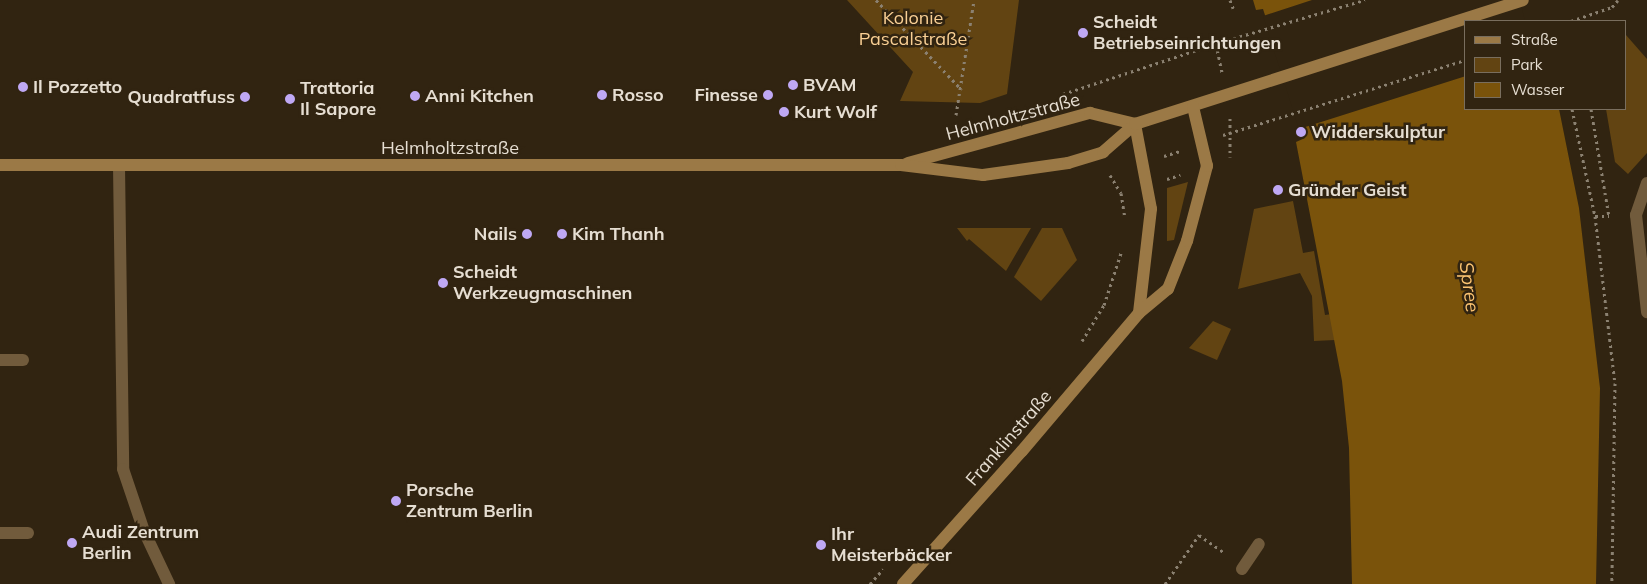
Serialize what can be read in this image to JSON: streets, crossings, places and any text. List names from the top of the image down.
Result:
{
  "streets": {
    "street": ["Helmholtzstraße", "Franklinstraße"]
  },
  "crossings": [
    ["Helmholtzstraße", "Franklinstraße"]
  ],
  "water": ["Spree"],
  "parks": ["Kolonie Pascalstraße"],
  "places": [
    "Scheidt Betriebseinrichtungen",
    "BVAM",
    "Il Pozzetto",
    "Rosso",
    "Finesse",
    "Anni Kitchen",
    "Quadratfuss",
    "Trattoria Il Sapore",
    "Kurt Wolf",
    "Widderskulptur",
    "Gründer Geist",
    "Nails",
    "Kim Thanh",
    "Scheidt Werkzeugmaschinen",
    "Porsche Zentrum Berlin",
    "Audi Zentrum Berlin",
    "Ihr Meisterbäcker"
  ],
  "legend": ["Straße", "Park", "Wasser"]
}
